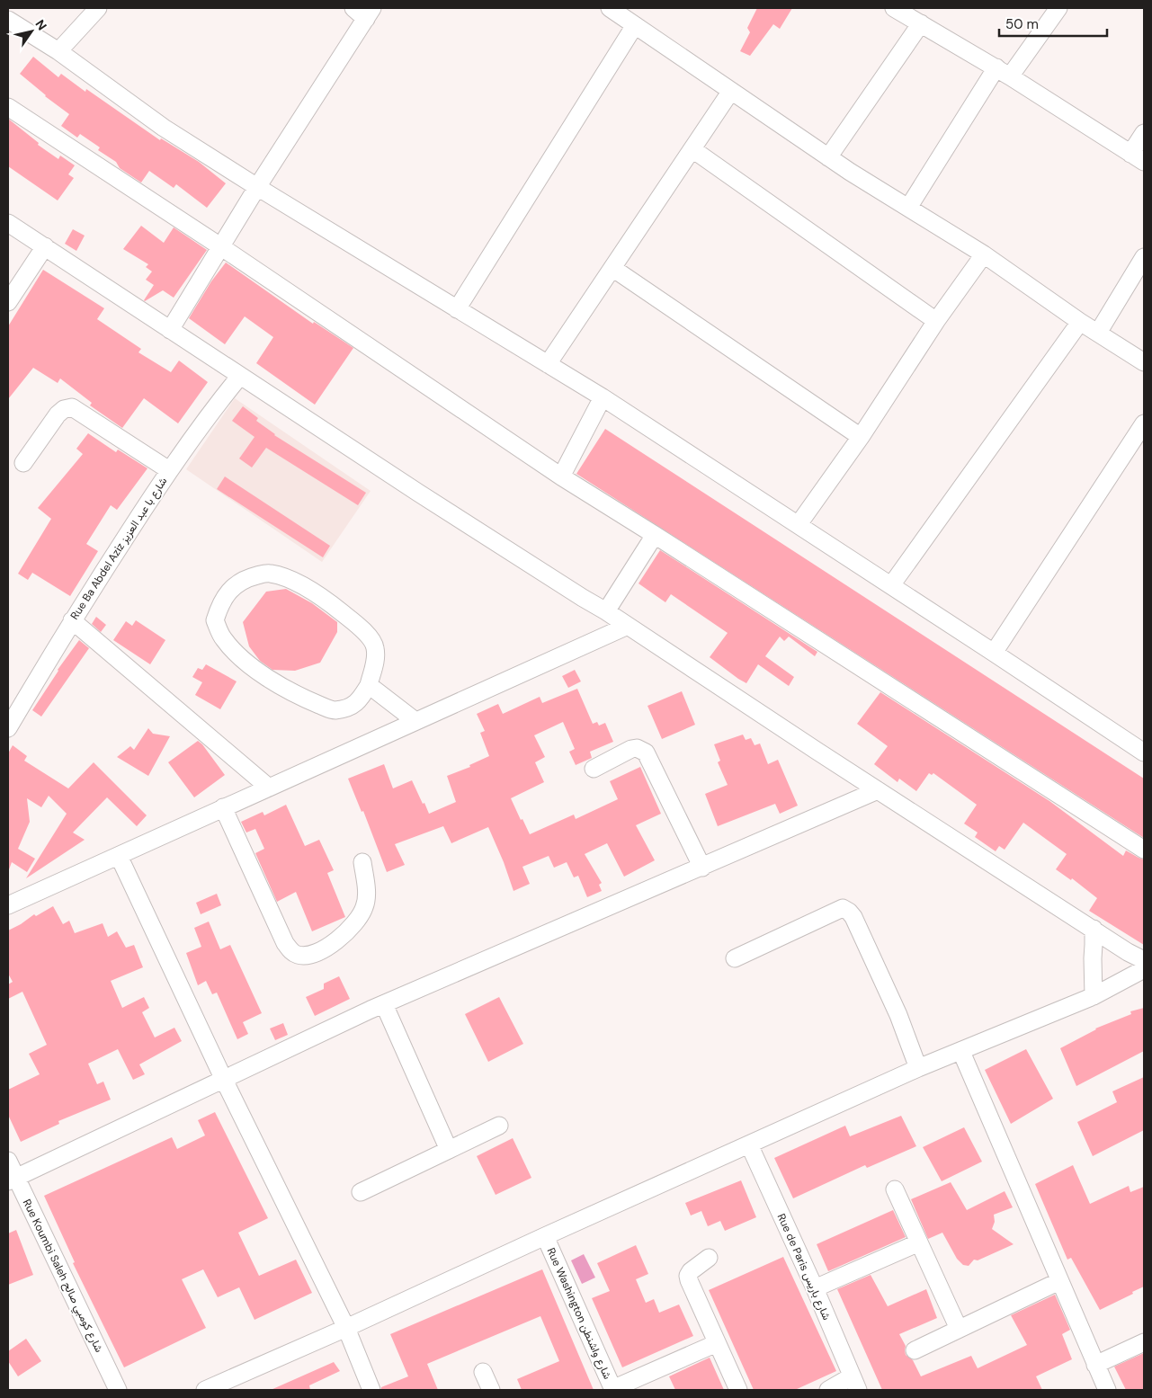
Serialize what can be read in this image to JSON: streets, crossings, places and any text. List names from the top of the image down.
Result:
{
  "streets": {
    "street": [
      "Rue Ba Abdel Aziz شارع با عبد العزيز",
      "Rue de Paris شارع باريس",
      "Rue Koumbi Saleh شارع كومبي صالح",
      "Rue Washington شارع واشنطن"
    ]
  },
  "scale_bar": "50 m",
  "north": "top right"
}
